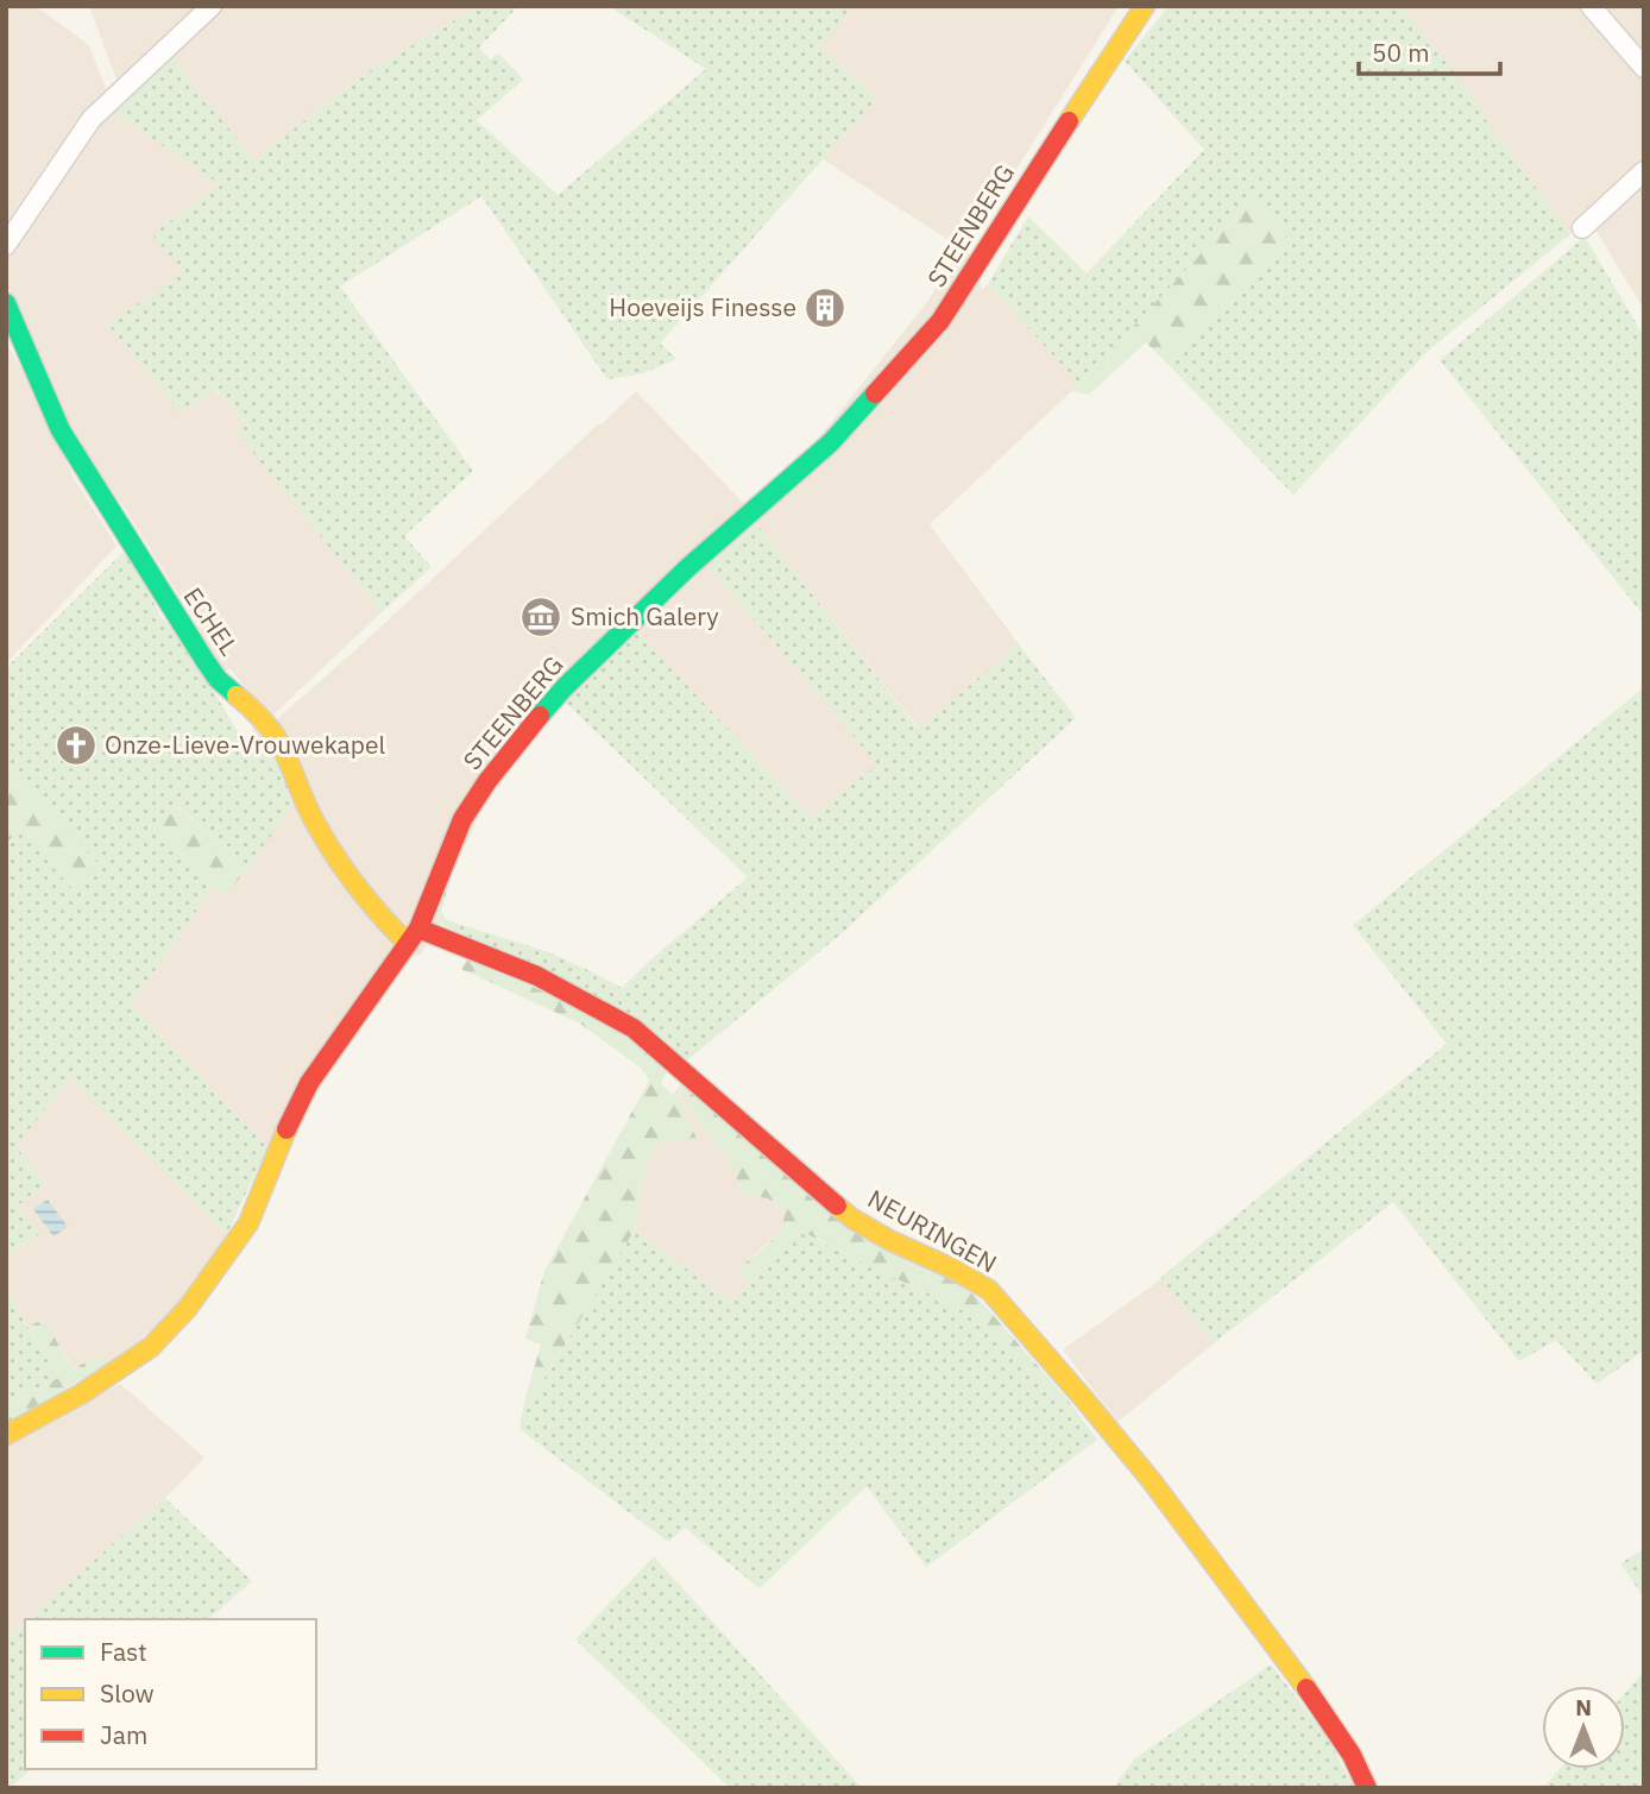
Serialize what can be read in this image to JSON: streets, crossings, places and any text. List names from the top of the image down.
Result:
{
  "streets": {
    "street": ["STEENBERG", "ECHEL", "NEURINGEN"]
  },
  "crossings": [
    ["STEENBERG", "ECHEL"],
    ["STEENBERG", "NEURINGEN"],
    ["ECHEL", "NEURINGEN"]
  ],
  "places": {
    "building": ["Hoeveijs Finesse"],
    "museum": ["Smich Galery"],
    "church": ["Onze-Lieve-Vrouwekapel"]
  },
  "legend": ["Fast", "Slow", "Jam"],
  "scale_bar": "50 m",
  "north": "top"
}
